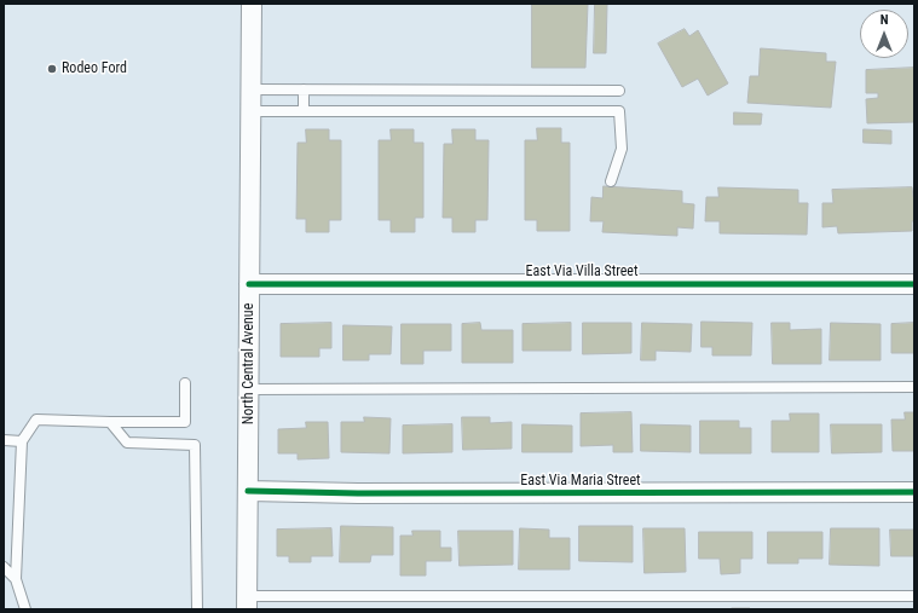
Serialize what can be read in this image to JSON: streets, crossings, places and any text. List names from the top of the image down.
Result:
{
  "streets": {
    "street": ["East Via Villa Street", "North Central Avenue", "East Via Maria Street"]
  },
  "crossings": [
    ["East Via Villa Street", "North Central Avenue"],
    ["North Central Avenue", "East Via Maria Street"]
  ],
  "places": ["Rodeo Ford"],
  "north": "top"
}
